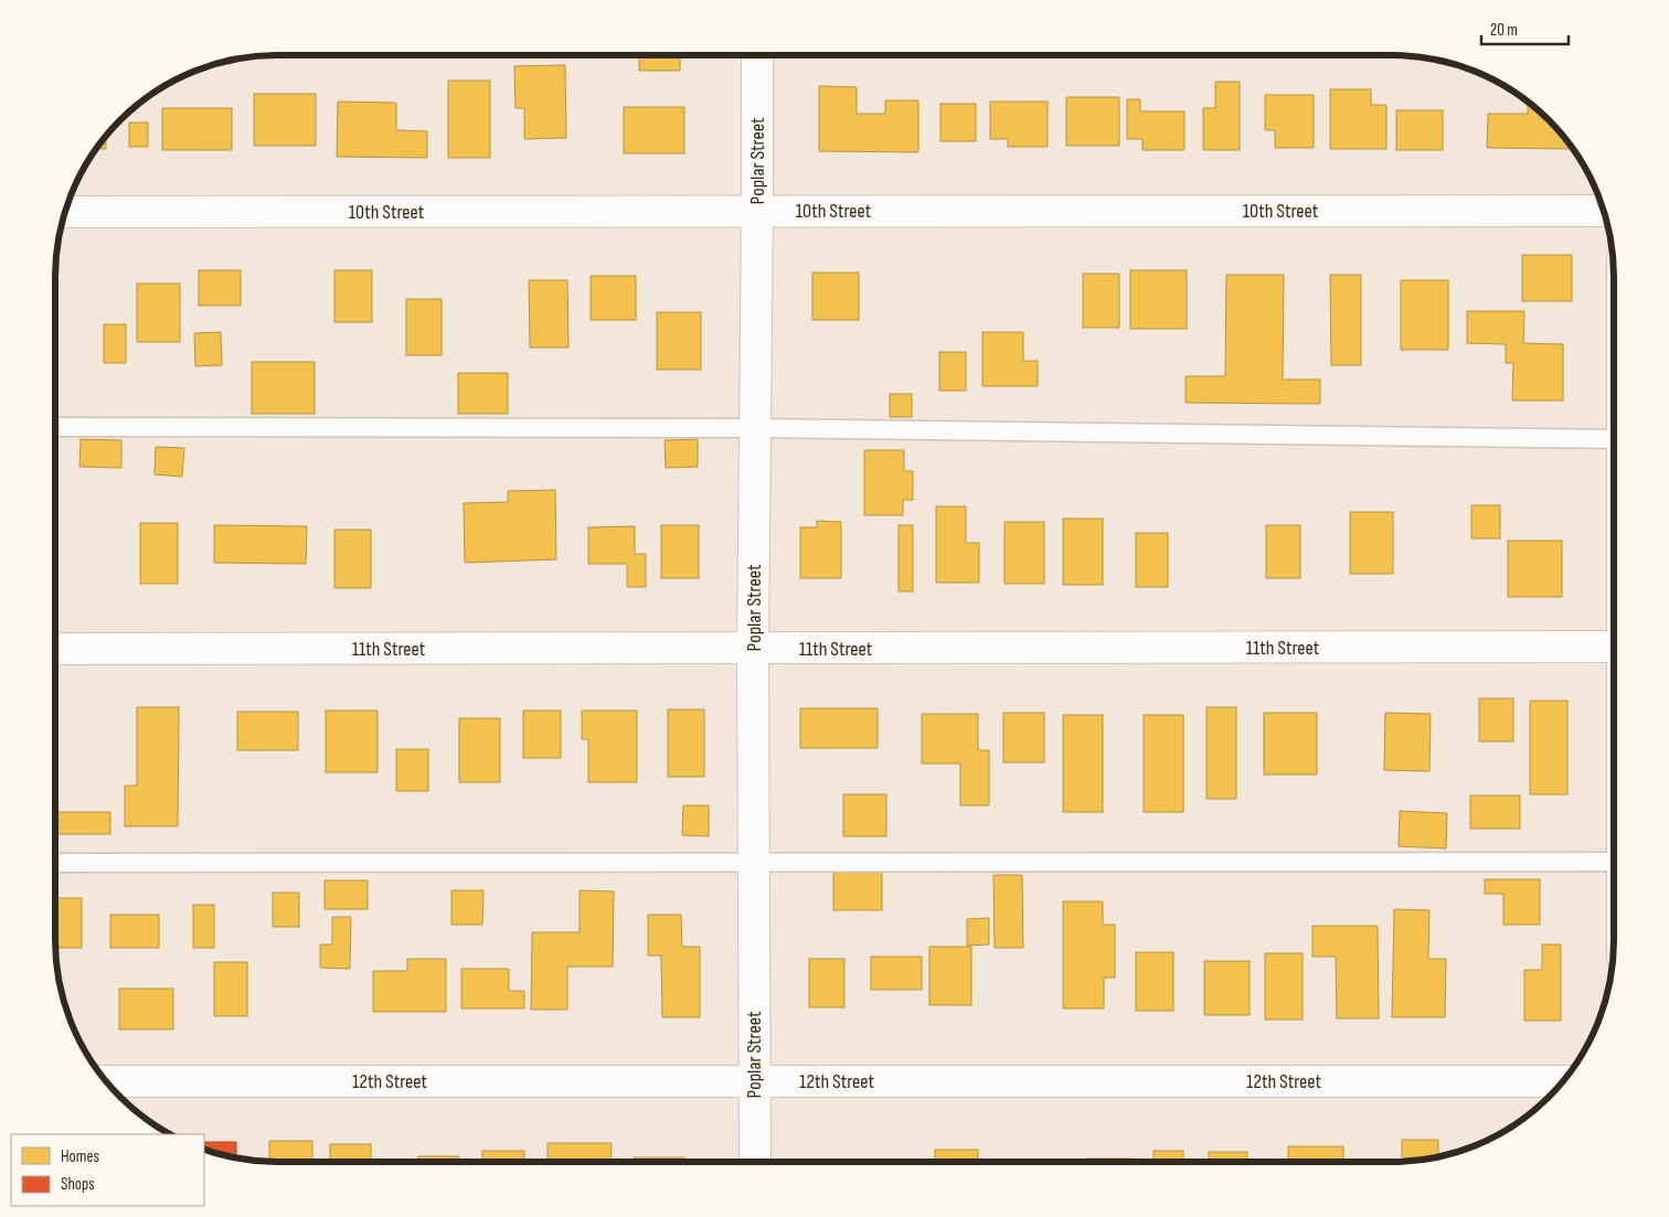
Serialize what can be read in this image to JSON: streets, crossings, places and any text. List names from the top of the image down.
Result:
{
  "streets": {
    "street": [
      "Poplar Street",
      "10th Street",
      "11th Street",
      "12th Street"
    ]
  },
  "crossings": [
    ["Poplar Street", "10th Street"],
    ["Poplar Street", "11th Street"],
    ["Poplar Street", "12th Street"]
  ],
  "legend": ["Homes", "Shops"],
  "scale_bar": "20 m"
}
